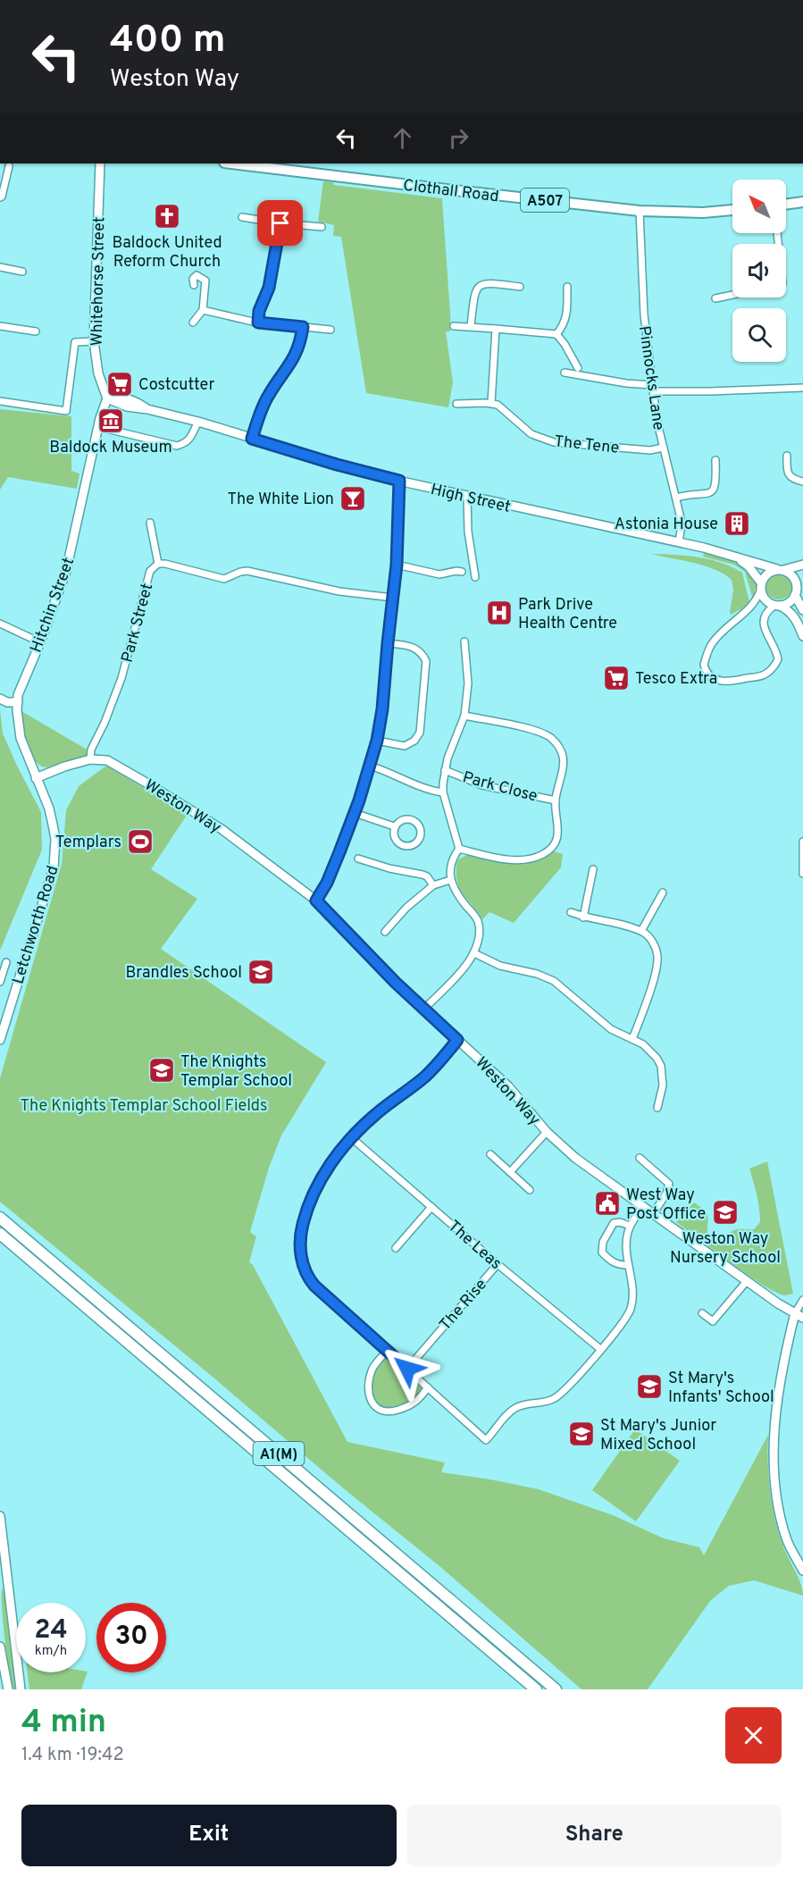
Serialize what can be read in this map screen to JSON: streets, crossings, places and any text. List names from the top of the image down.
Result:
{
  "streets": {
    "highway": ["A1(M)"],
    "main road": [
      "Clothall Road",
      "A507",
      "Whitehorse Street",
      "High Street",
      "Hitchin Street",
      "Weston Way",
      "Letchworth Road"
    ],
    "street": [
      "Pinnocks Lane",
      "The Tene",
      "Park Street",
      "Park Close",
      "The Leas",
      "The Rise"
    ]
  },
  "crossings": [
    ["Clothall Road", "Pinnocks Lane"],
    ["Whitehorse Street", "High Street"],
    ["Whitehorse Street", "Hitchin Street"],
    ["Pinnocks Lane", "The Tene"],
    ["Pinnocks Lane", "High Street"],
    ["High Street", "Hitchin Street"],
    ["Hitchin Street", "Weston Way"],
    ["Hitchin Street", "Letchworth Road"],
    ["Park Street", "Weston Way"],
    ["Weston Way", "Letchworth Road"],
    ["The Leas", "The Rise"]
  ],
  "parks": ["The Knights Templar School Fields"],
  "places": {
    "church": ["Baldock United Reform Church"],
    "supermarket": ["Costcutter", "Tesco Extra"],
    "museum": ["Baldock Museum"],
    "bar": ["The White Lion"],
    "building": ["Astonia House"],
    "hospital": ["Park Drive Health Centre"],
    "sports": ["Templars"],
    "school or university": [
      "Brandles School",
      "The Knights Templar School",
      "Weston Way Nursery School",
      "St Mary's Infants' School",
      "St Mary's Junior Mixed School"
    ],
    "public building": ["West Way Post Office"]
  },
  "north": "top left",
  "page": {
    "turn": ["400 m", "Weston Way"],
    "speed": "24 km/h",
    "limit": "30",
    "heading": ["4 min", "1.4 km · 19:42"],
    "buttons": ["Exit", "Share"]
  }
}
